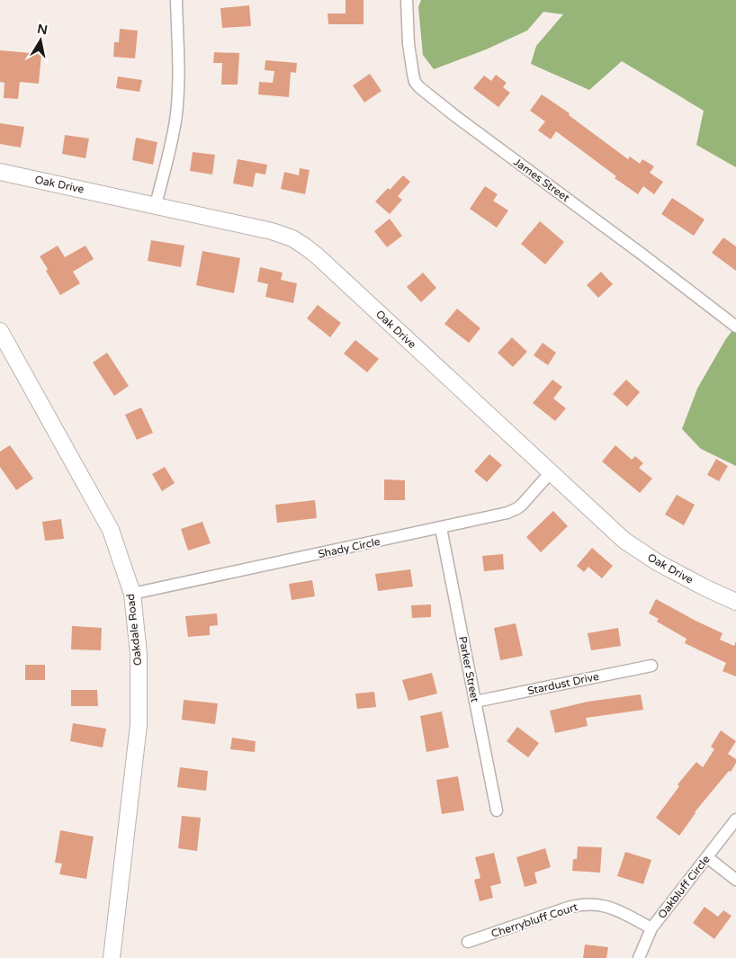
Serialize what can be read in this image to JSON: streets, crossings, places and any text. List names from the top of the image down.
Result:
{
  "streets": {
    "street": [
      "James Street",
      "Oak Drive",
      "Shady Circle",
      "Oakdale Road",
      "Parker Street",
      "Stardust Drive",
      "Oakbluff Circle",
      "Cherrybluff Court"
    ]
  },
  "crossings": [
    ["Oak Drive", "Shady Circle"],
    ["Shady Circle", "Oakdale Road"],
    ["Shady Circle", "Parker Street"],
    ["Parker Street", "Stardust Drive"],
    ["Oakbluff Circle", "Cherrybluff Court"]
  ],
  "north": "top"
}
